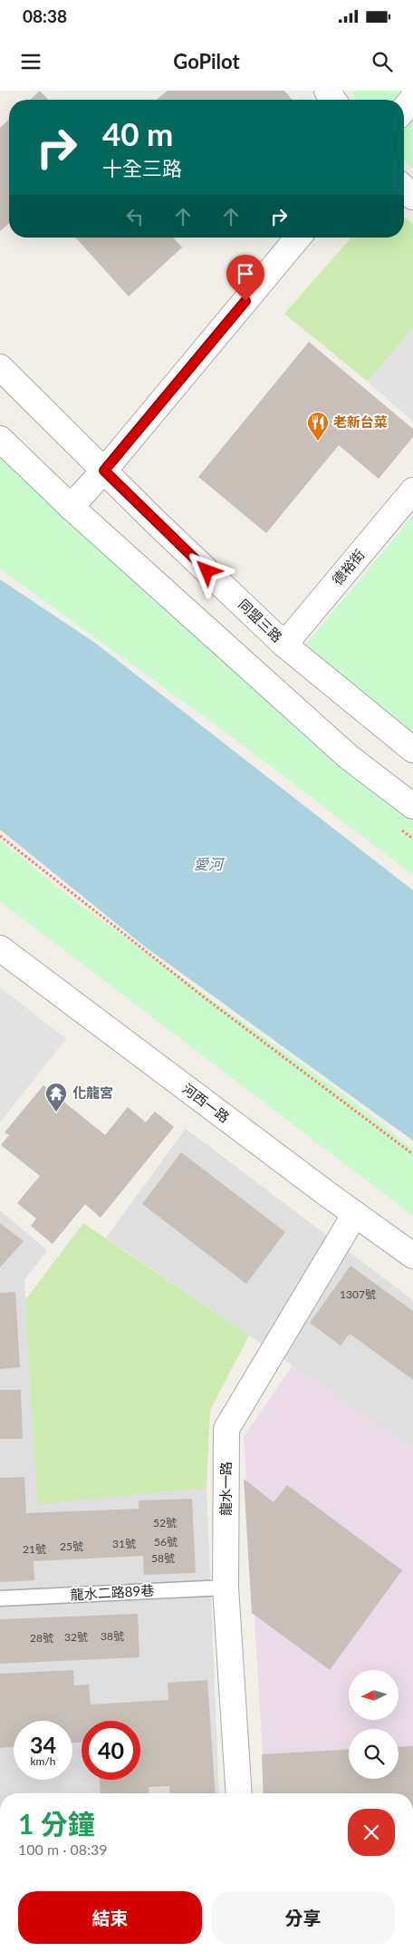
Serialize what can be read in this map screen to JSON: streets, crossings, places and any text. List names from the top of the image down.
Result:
{
  "streets": {
    "street": [
      "德裕街",
      "同盟三路",
      "河西一路",
      "龍水一路"
    ],
    "lane": ["龍水二路89巷"]
  },
  "crossings": [
    ["德裕街", "同盟三路"],
    ["河西一路", "龍水一路"],
    ["龍水一路", "龍水二路89巷"]
  ],
  "water": ["愛河"],
  "places": {
    "restaurant": ["老新台菜"],
    "temple": ["化龍宮"]
  },
  "house_numbers": [
    "1307號",
    "52號",
    "56號",
    "31號",
    "25號",
    "21號",
    "58號",
    "38號",
    "32號",
    "28號"
  ],
  "north": "left",
  "page": {
    "status": "08:38",
    "header": "GoPilot",
    "turn": ["40 m", "十全三路"],
    "speed": "34 km/h",
    "limit": "40",
    "heading": ["1 分鐘", "100 m · 08:39"],
    "buttons": ["結束", "分享"]
  }
}
